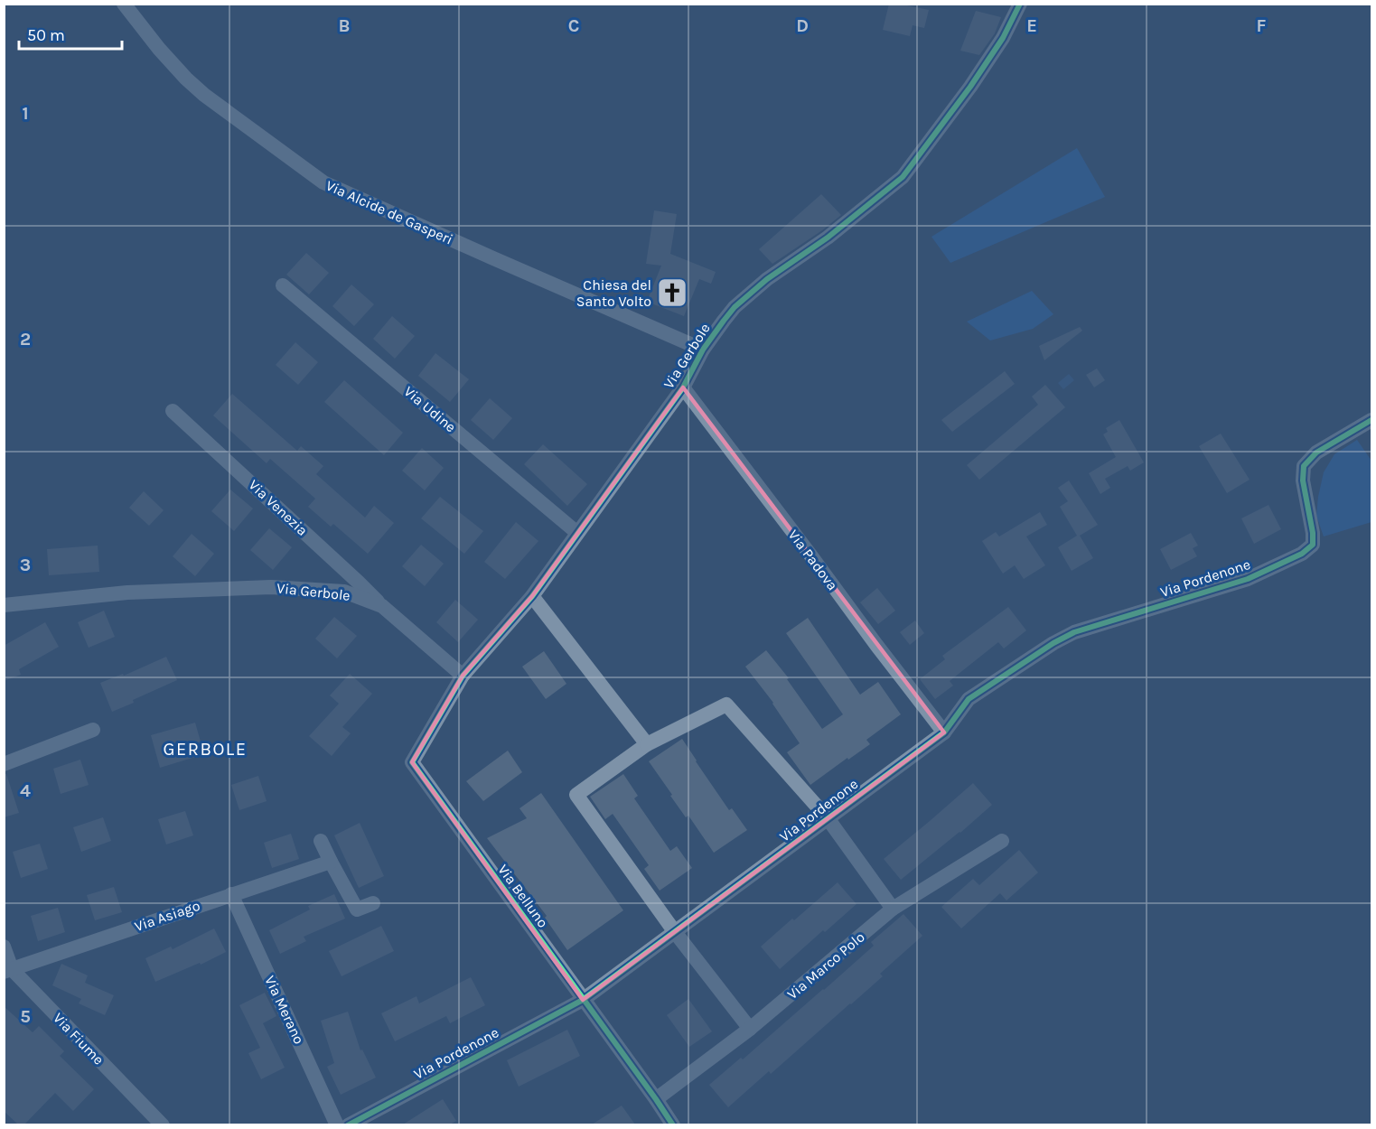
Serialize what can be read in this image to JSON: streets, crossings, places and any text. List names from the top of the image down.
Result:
{
  "streets": {
    "street": [
      "Via Alcide de Gasperi",
      "Via Gerbole",
      "Via Udine",
      "Via Venezia",
      "Via Padova",
      "Via Pordenone",
      "Via Belluno",
      "Via Asiago",
      "Via Marco Polo",
      "Via Merano",
      "Via Fiume"
    ]
  },
  "crossings": [
    ["Via Alcide de Gasperi", "Via Gerbole"],
    ["Via Gerbole", "Via Udine"],
    ["Via Gerbole", "Via Venezia"],
    ["Via Gerbole", "Via Padova"],
    ["Via Gerbole", "Via Belluno"],
    ["Via Padova", "Via Pordenone"],
    ["Via Pordenone", "Via Belluno"],
    ["Via Belluno", "Via Marco Polo"],
    ["Via Asiago", "Via Merano"],
    ["Via Asiago", "Via Fiume"]
  ],
  "districts": ["GERBOLE"],
  "places": {
    "church": ["Chiesa del Santo Volto"]
  },
  "scale_bar": "50 m",
  "grid": {
    "columns": [
      "B",
      "C",
      "D",
      "E",
      "F"
    ],
    "rows": [
      "1",
      "2",
      "3",
      "4",
      "5"
    ]
  }
}
